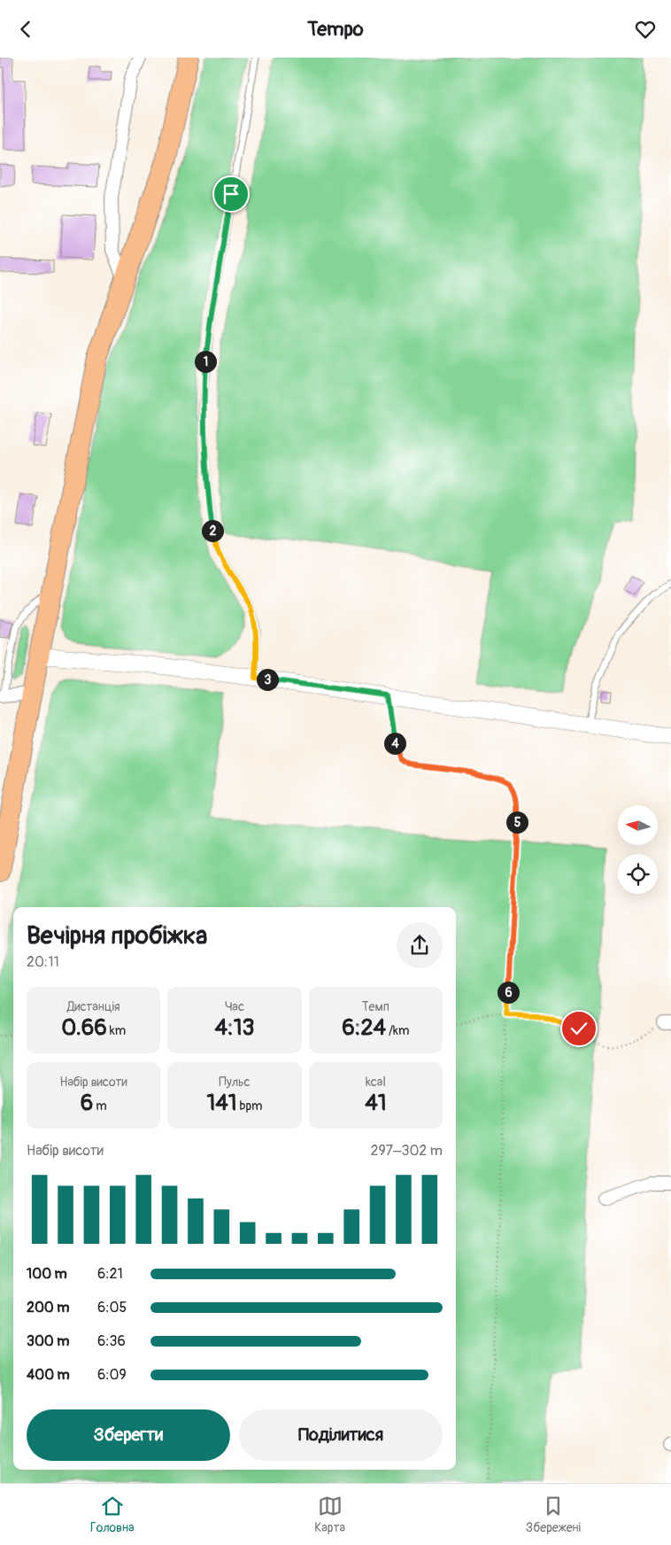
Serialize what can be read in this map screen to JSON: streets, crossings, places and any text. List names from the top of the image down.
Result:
{
  "north": "left",
  "page": {
    "header": "Tempo",
    "pins": [
      "1",
      "2",
      "3",
      "4",
      "5",
      "6"
    ],
    "heading": ["Вечірня пробіжка", "20:11"],
    "stats": [
      ["Дистанція", "0.66 km"],
      ["Час", "4:13"],
      ["Темп", "6:24 /km"],
      ["Набір висоти", "6 m"],
      ["Пульс", "141 bpm"],
      ["kcal", "41"]
    ],
    "chart": ["Набір висоти", "297–302 m"],
    "list": [
      {
        "name": "100 m",
        "note": "6:21"
      },
      {
        "name": "200 m",
        "note": "6:05"
      },
      {
        "name": "300 m",
        "note": "6:36"
      },
      {
        "name": "400 m",
        "note": "6:09"
      }
    ],
    "buttons": ["Зберегти", "Поділитися"],
    "tabs": ["Головна", "Карта", "Збережені"]
  }
}
